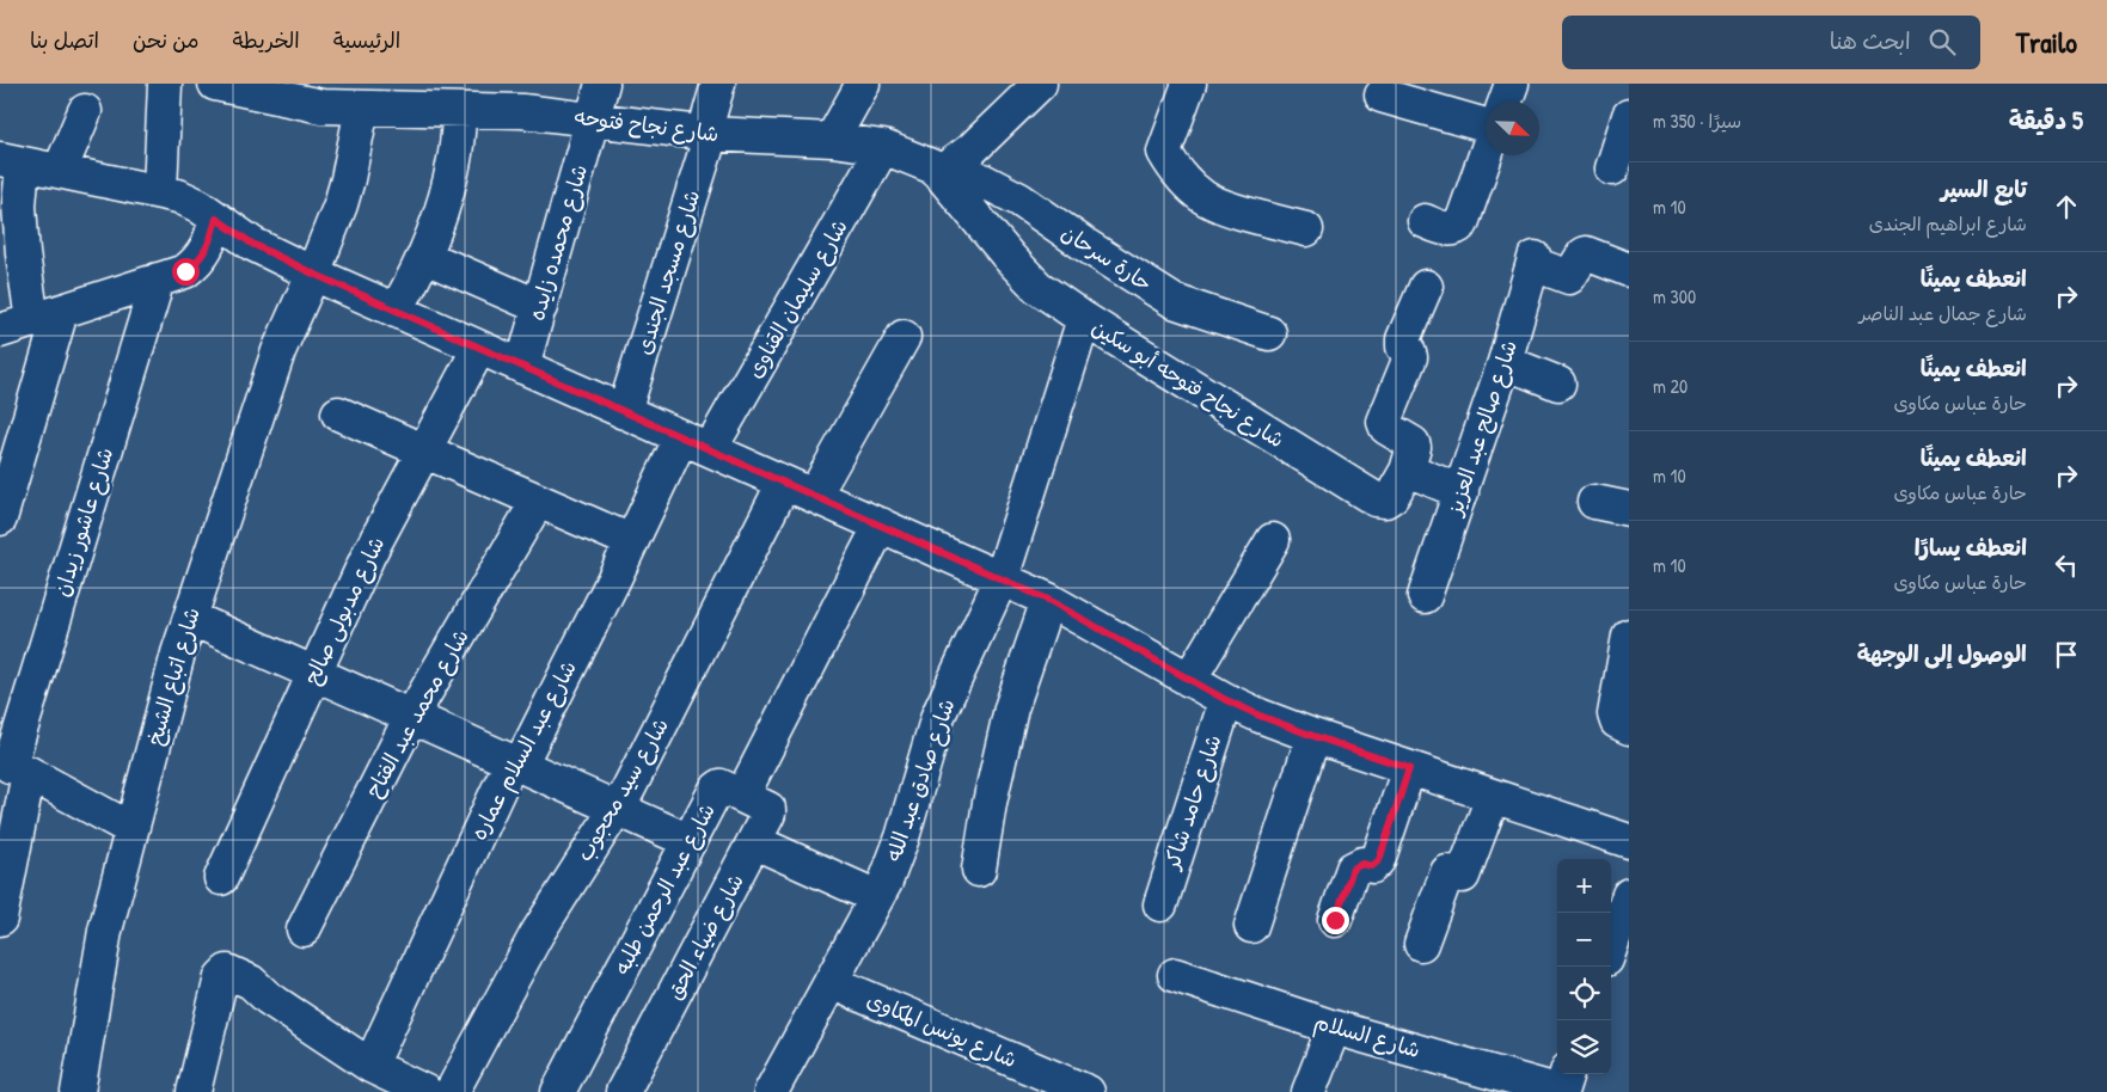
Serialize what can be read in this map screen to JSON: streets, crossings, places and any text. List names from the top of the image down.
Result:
{
  "streets": {
    "street": [
      "شارع نجاح فتوحه",
      "شارع محمده زايده",
      "حارة سرحان",
      "شارع مسجد الجندى",
      "شارع سليمان القناوى",
      "شارع نجاح فتوحه أبو سكين",
      "شارع صالح عبد العزيز",
      "شارع عاشور زيدان",
      "شارع مدبولى صالح",
      "شارع اتباع الشيخ",
      "شارع محمد عبد الفتاح",
      "شارع عبد السلام عماره",
      "شارع صادق عبد الله",
      "شارع سيد محجوب",
      "شارع حامد شاكر",
      "شارع عبد الرحمن طلبه",
      "شارع ضياء الحق",
      "شارع يونس المكاوى",
      "شارع السلام"
    ]
  },
  "crossings": [
    ["شارع نجاح فتوحه", "شارع محمده زايده"],
    ["شارع نجاح فتوحه", "حارة سرحان"],
    ["شارع نجاح فتوحه", "شارع مسجد الجندى"],
    ["شارع نجاح فتوحه", "شارع سليمان القناوى"],
    ["شارع نجاح فتوحه", "شارع نجاح فتوحه أبو سكين"],
    ["شارع نجاح فتوحه", "شارع اتباع الشيخ"],
    ["حارة سرحان", "شارع نجاح فتوحه أبو سكين"],
    ["شارع سليمان القناوى", "شارع عبد السلام عماره"],
    ["شارع نجاح فتوحه أبو سكين", "شارع صادق عبد الله"],
    ["شارع صادق عبد الله", "شارع يونس المكاوى"],
    ["شارع عبد الرحمن طلبه", "شارع ضياء الحق"]
  ],
  "north": "bottom right",
  "page": {
    "header": "Trailo",
    "search": "ابحث هنا",
    "nav": [
      "الرئيسية",
      "الخريطة",
      "من نحن",
      "اتصل بنا"
    ],
    "heading": ["5 دقيقة", "سيرًا · 350 m"],
    "list": [
      ["تابع السير", "شارع ابراهيم الجندى", "10 m"],
      ["انعطف يمينًا", "شارع جمال عبد الناصر", "300 m"],
      ["انعطف يمينًا", "حارة عباس مكاوى", "20 m"],
      ["انعطف يمينًا", "حارة عباس مكاوى", "10 m"],
      ["انعطف يسارًا", "حارة عباس مكاوى", "10 m"],
      "الوصول إلى الوجهة"
    ],
    "map_buttons": ["+", "−"]
  }
}
